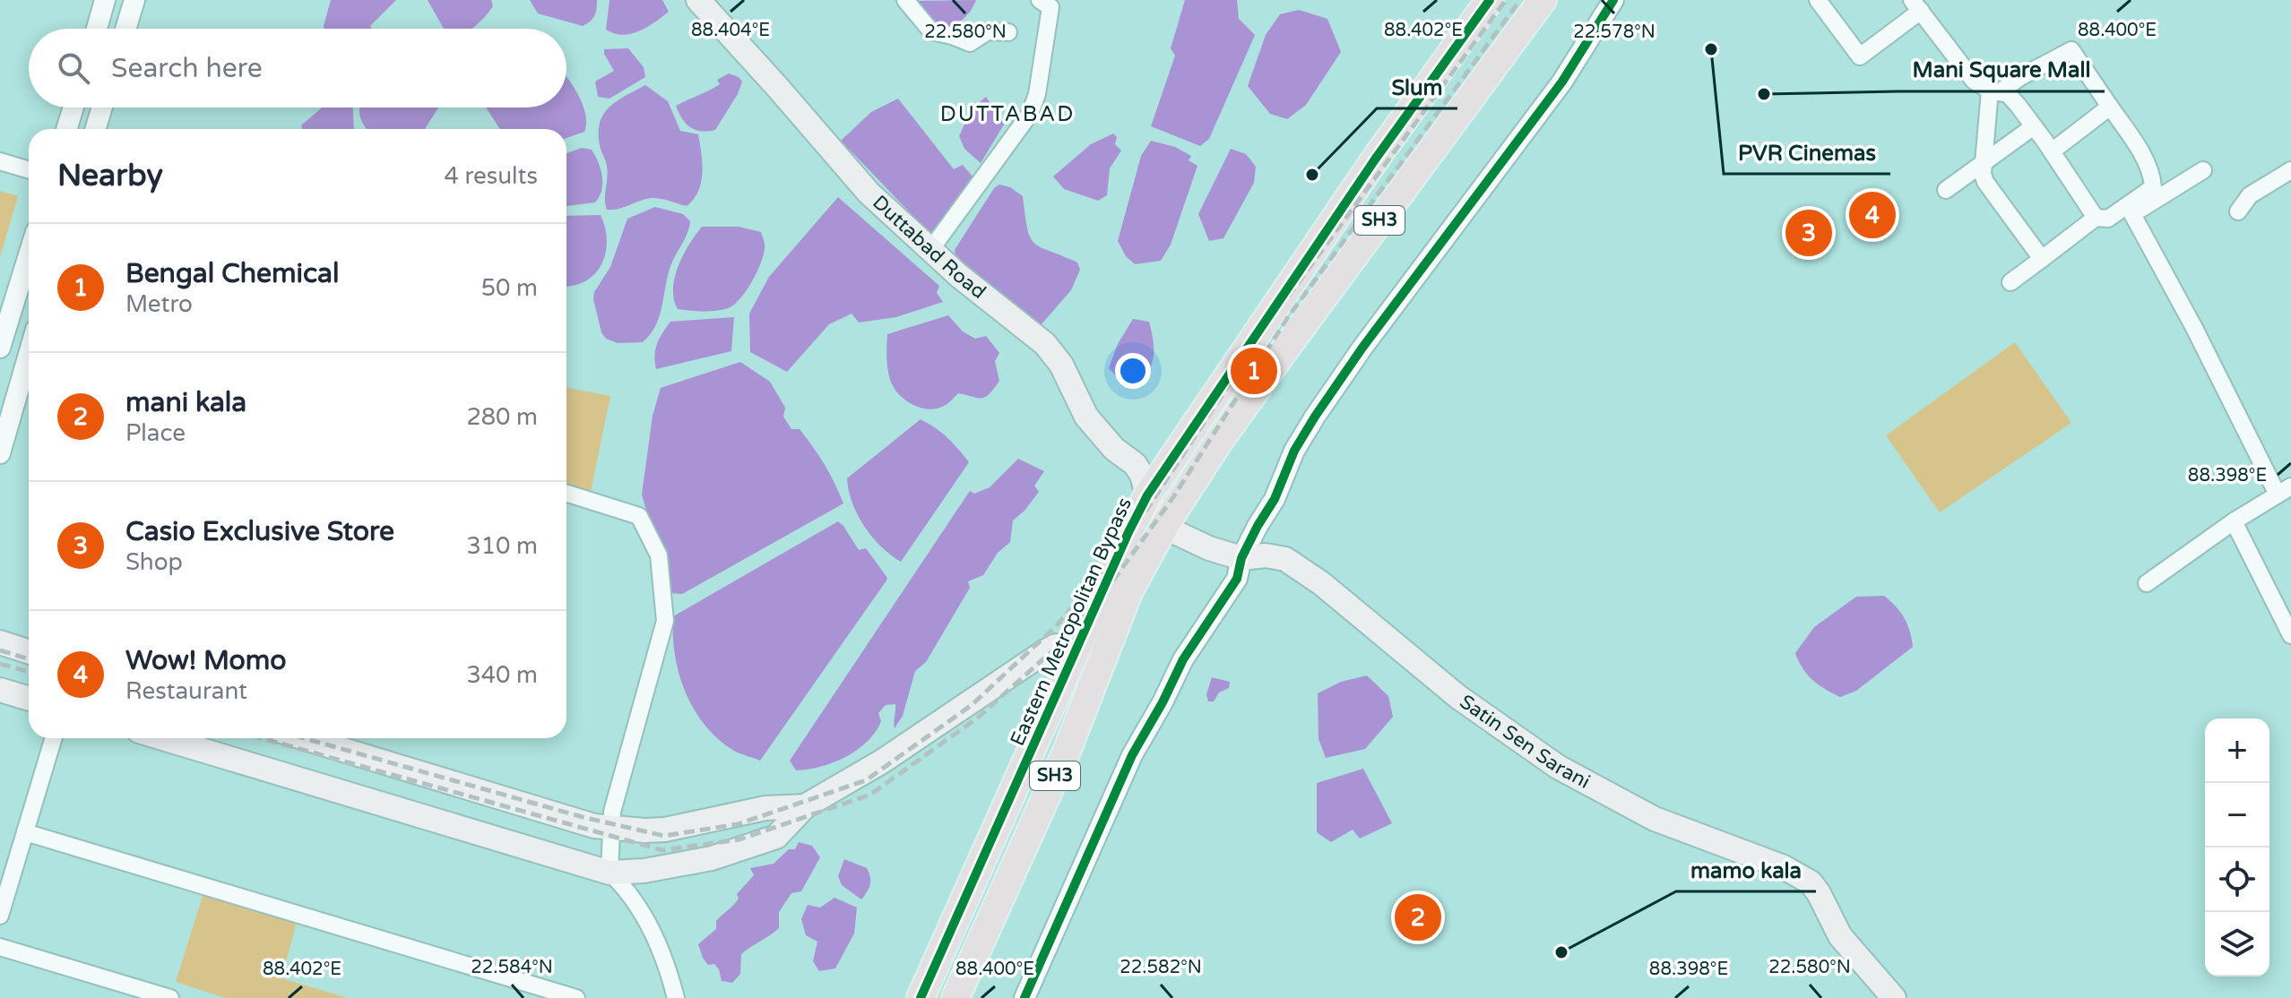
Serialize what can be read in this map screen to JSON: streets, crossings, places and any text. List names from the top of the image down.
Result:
{
  "streets": {
    "main road": [
      "SH3",
      "Duttabad Road",
      "Eastern Metropolitan Bypass",
      "Satin Sen Sarani"
    ]
  },
  "crossings": [
    ["Duttabad Road", "Eastern Metropolitan Bypass"],
    ["Duttabad Road", "Satin Sen Sarani"],
    ["Eastern Metropolitan Bypass", "Satin Sen Sarani"]
  ],
  "districts": ["DUTTABAD"],
  "places": [
    "PVR Cinemas",
    "Mani Square Mall",
    "Slum",
    "mamo kala"
  ],
  "page": {
    "search": "Search here",
    "heading": ["Nearby", "4 results"],
    "pins": [
      "4",
      "3",
      "1",
      "2"
    ],
    "list": [
      {
        "mark": "1",
        "name": "Bengal Chemical",
        "note": "Metro",
        "value": "50 m"
      },
      {
        "mark": "2",
        "name": "mani kala",
        "note": "Place",
        "value": "280 m"
      },
      {
        "mark": "3",
        "name": "Casio Exclusive Store",
        "note": "Shop",
        "value": "310 m"
      },
      {
        "mark": "4",
        "name": "Wow! Momo",
        "note": "Restaurant",
        "value": "340 m"
      }
    ],
    "map_buttons": ["+", "−"]
  },
  "coordinates": [
    "88.404°E",
    "88.402°E",
    "88.400°E",
    "22.580°N",
    "22.578°N",
    "88.398°E",
    "22.584°N",
    "22.582°N"
  ]
}
